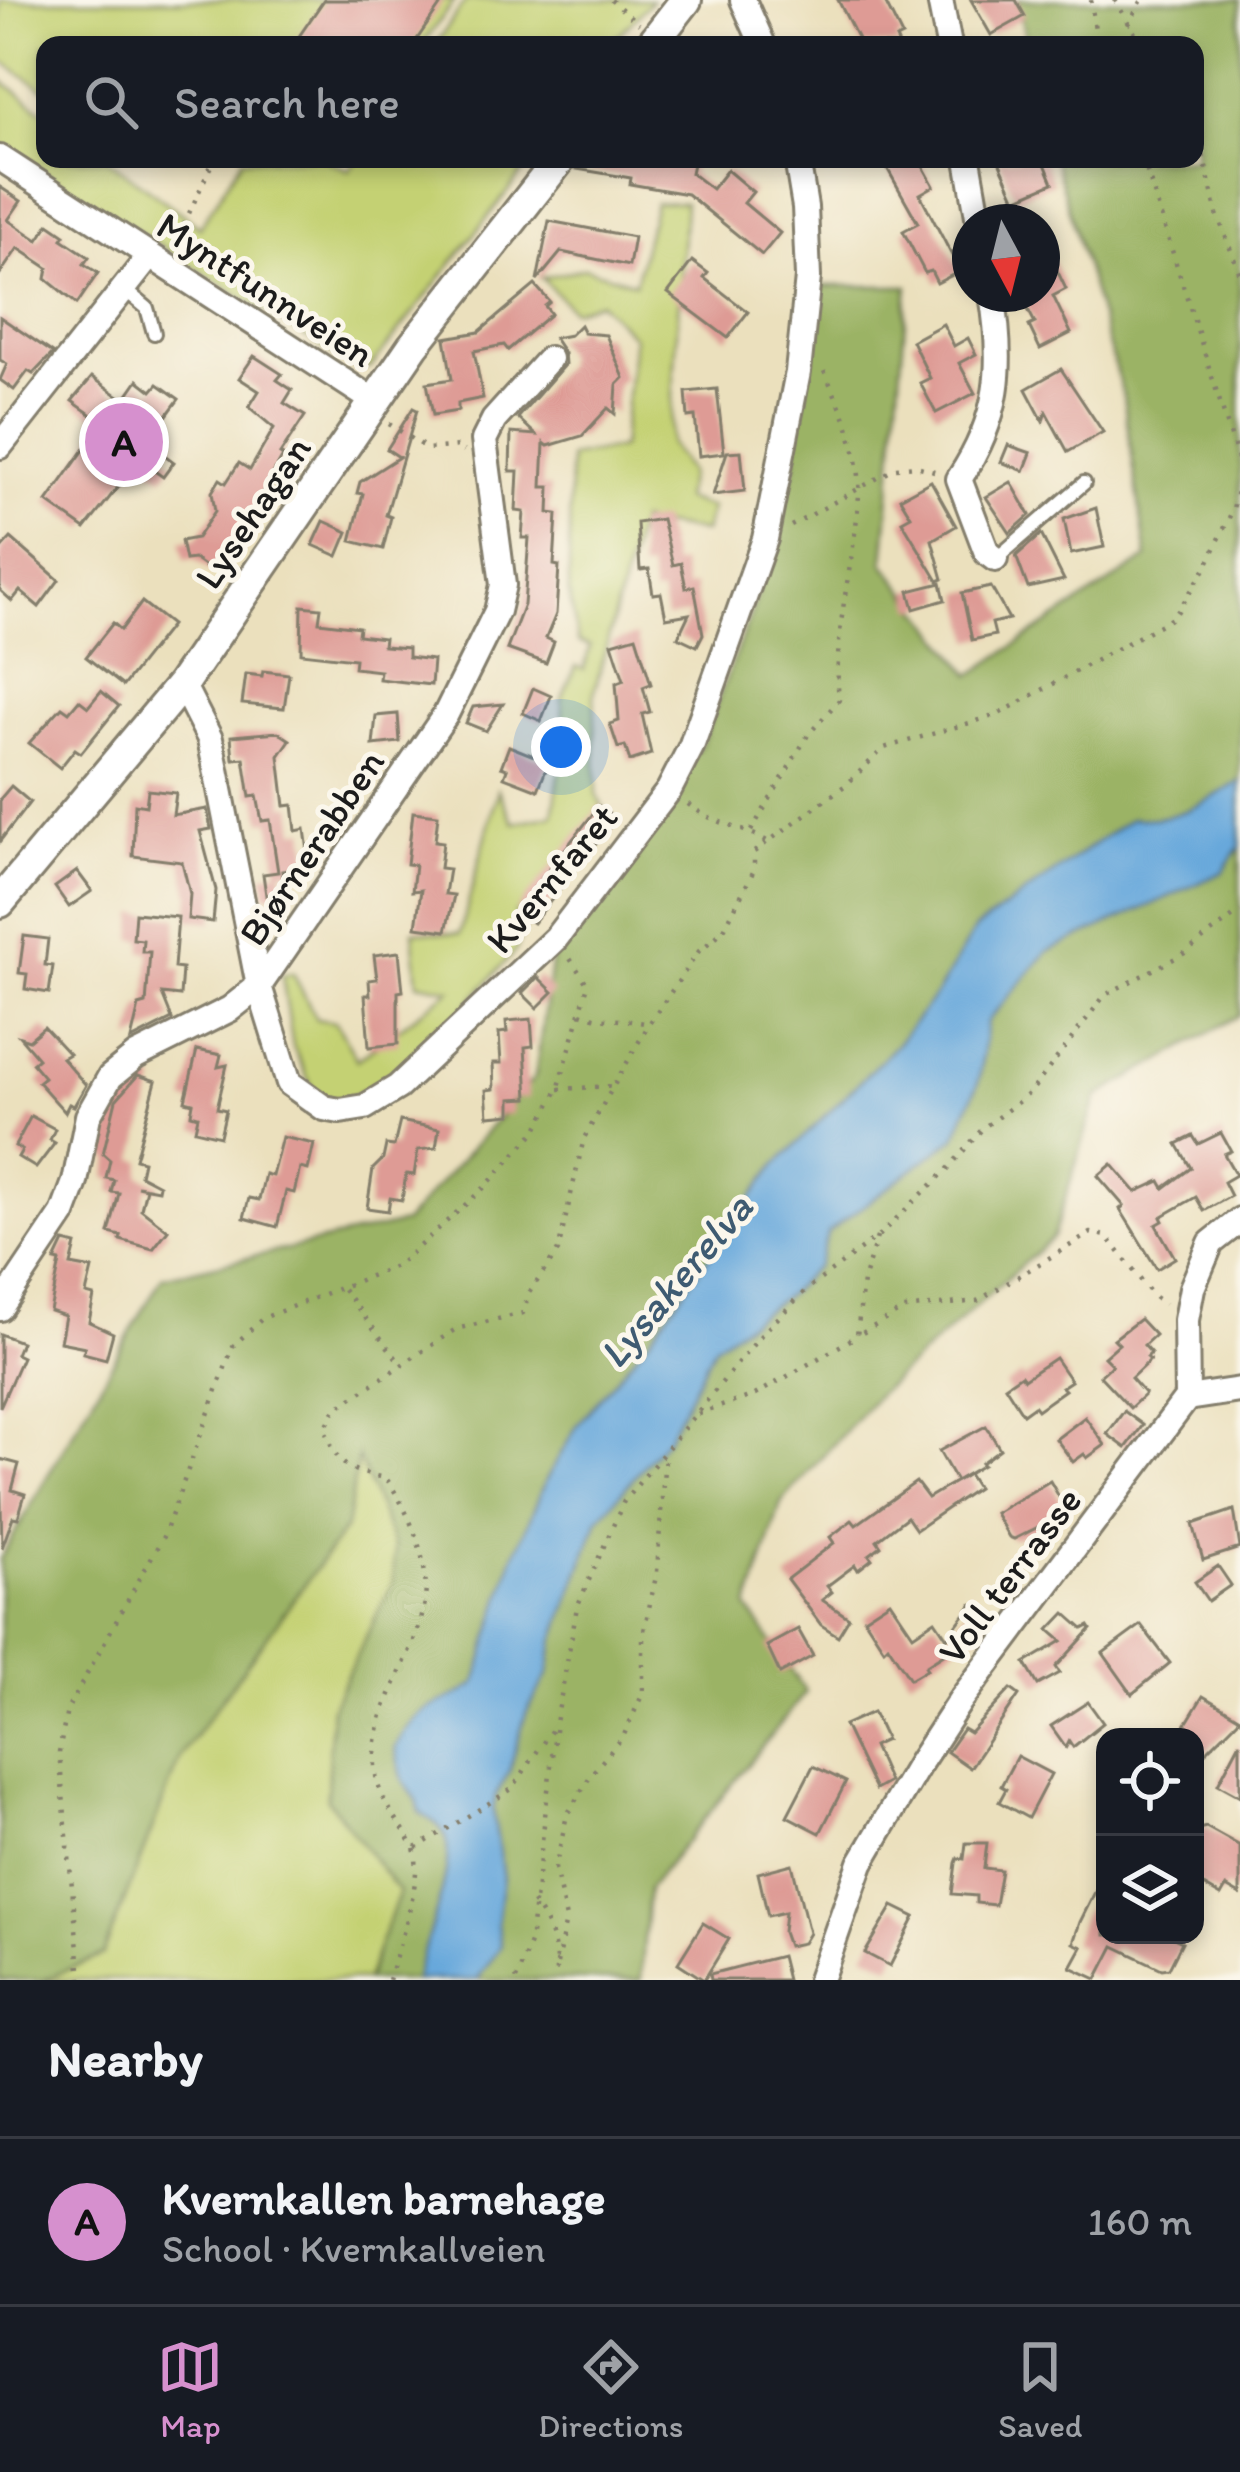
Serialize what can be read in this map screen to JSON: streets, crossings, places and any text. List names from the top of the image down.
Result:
{
  "streets": {
    "street": [
      "Myntfunnveien",
      "Lysehagan",
      "Bjørnerabben",
      "Kvernfaret",
      "Voll terrasse"
    ]
  },
  "crossings": [
    ["Myntfunnveien", "Lysehagan"],
    ["Lysehagan", "Kvernfaret"],
    ["Bjørnerabben", "Kvernfaret"]
  ],
  "water": ["Lysakerelva"],
  "north": "bottom",
  "page": {
    "search": "Search here",
    "pins": "A",
    "heading": "Nearby",
    "list": [
      {
        "mark": "A",
        "name": "Kvernkallen barnehage",
        "note": "School · Kvernkallveien",
        "value": "160 m"
      }
    ],
    "nav": ["Map", "Directions", "Saved"]
  }
}
